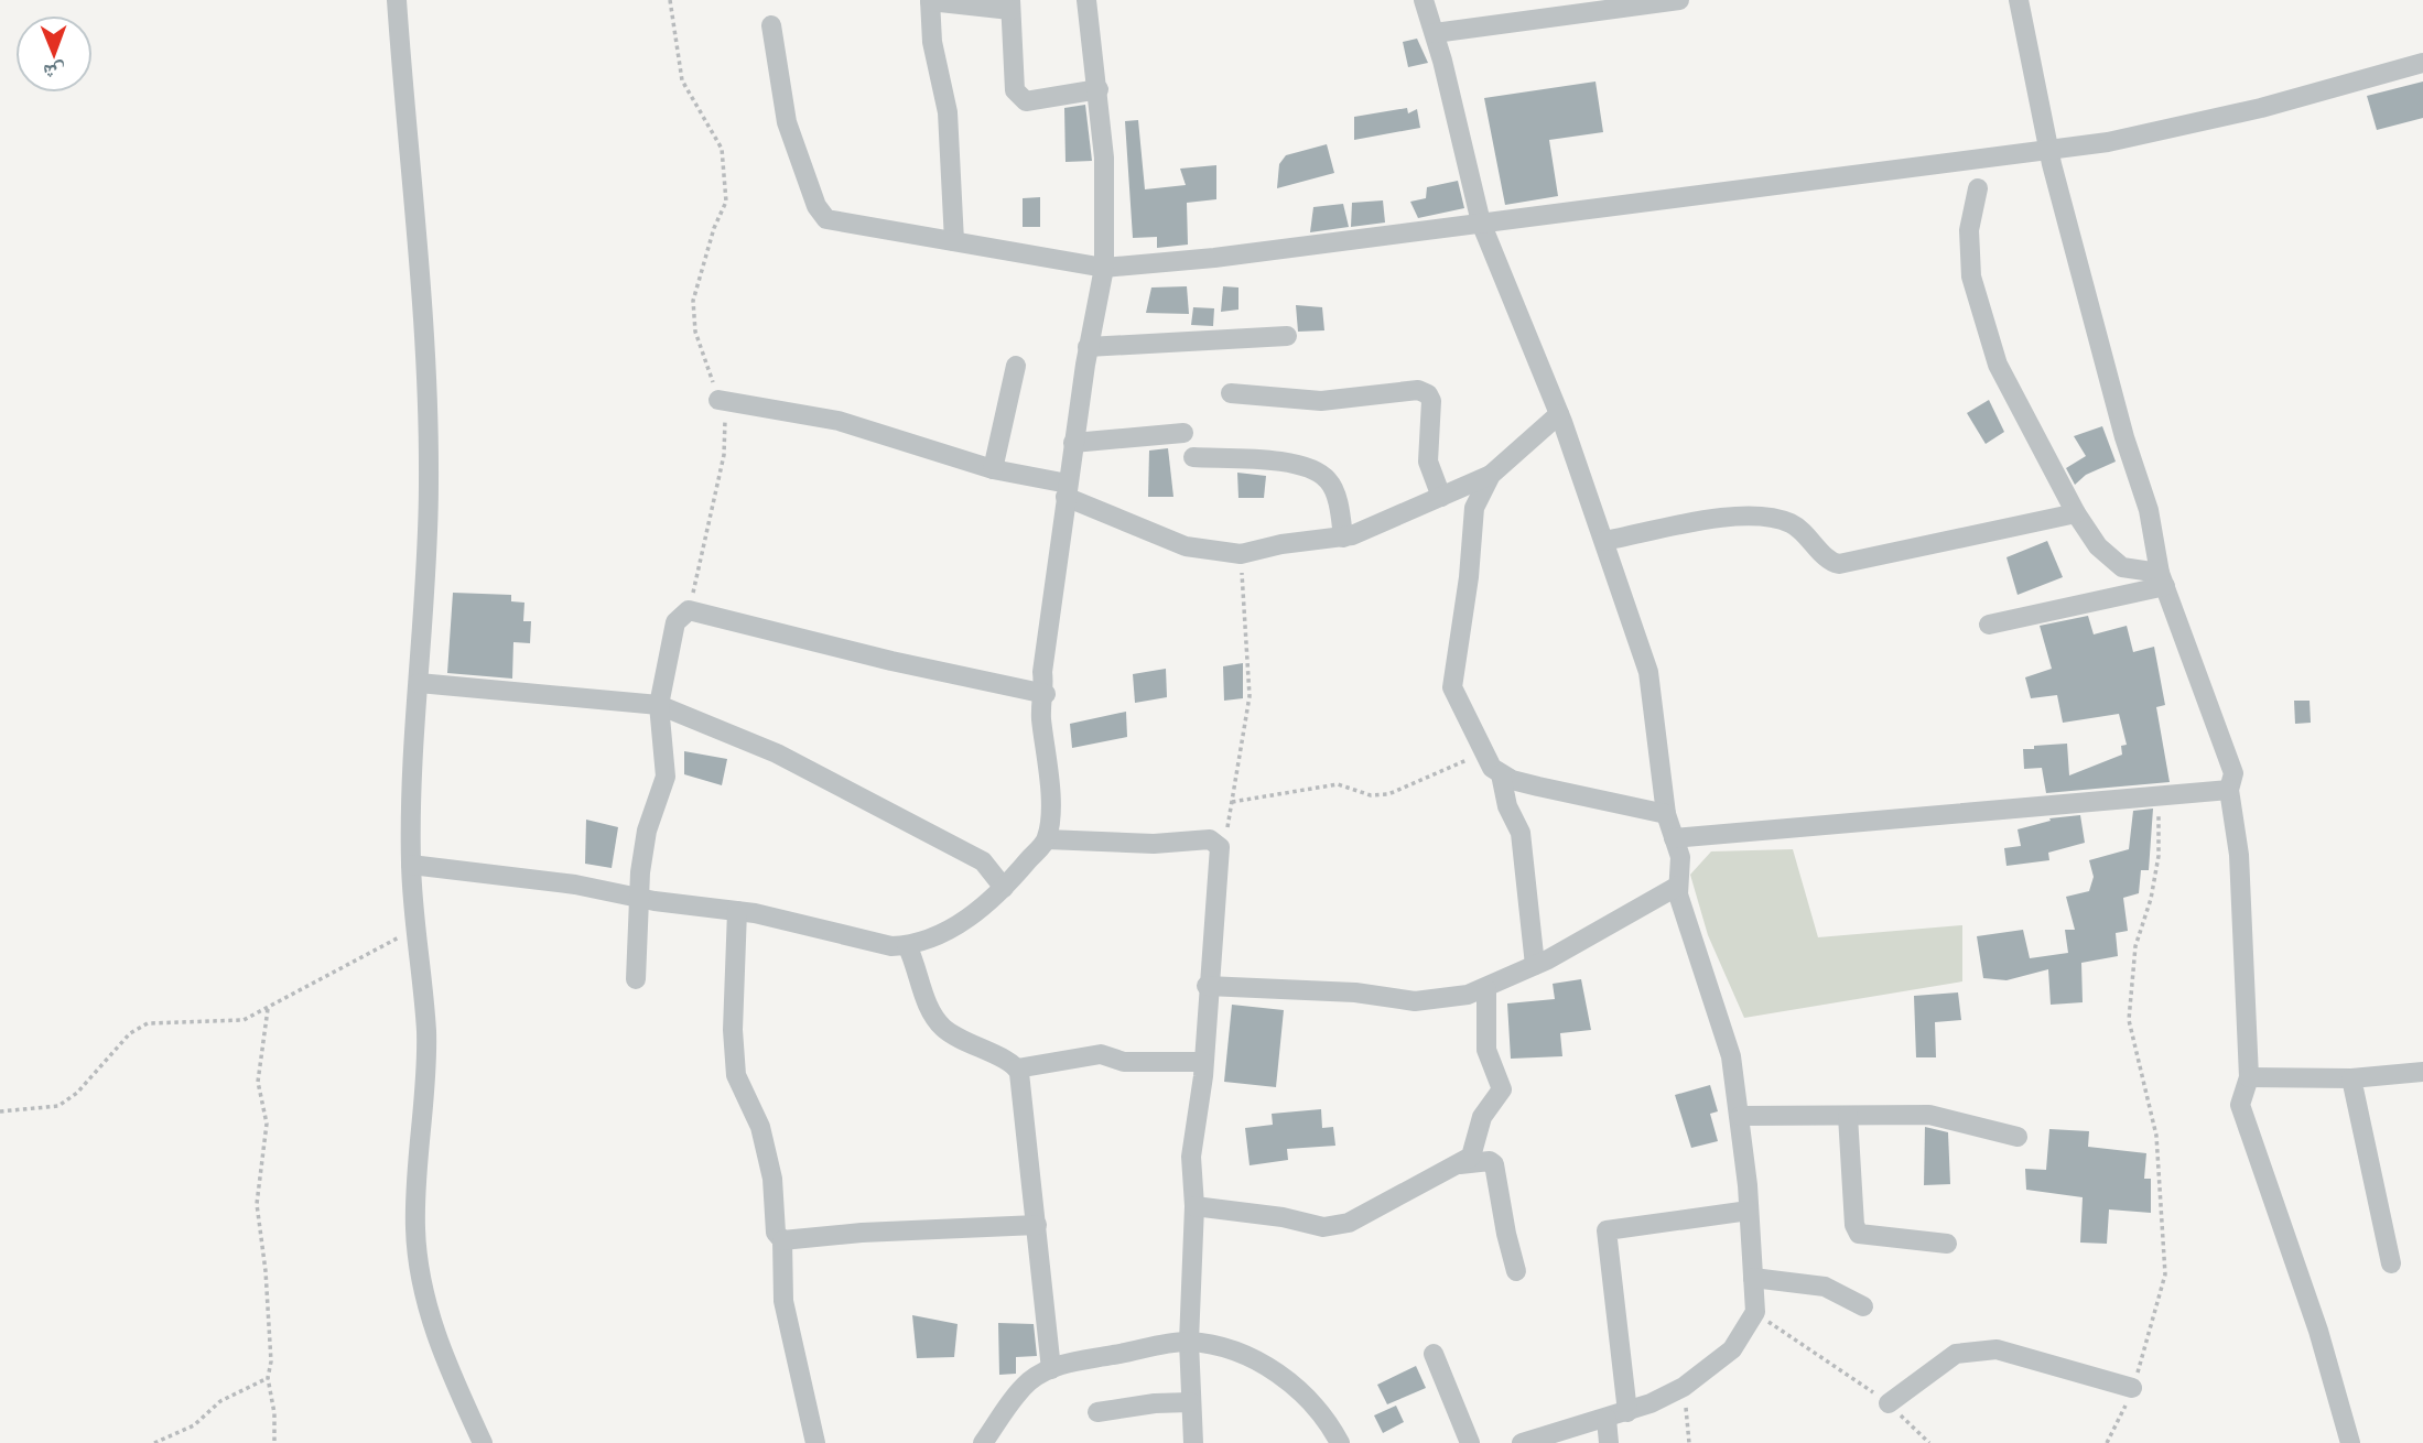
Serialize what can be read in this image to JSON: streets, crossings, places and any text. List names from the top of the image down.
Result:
{
  "north": "bottom"
}
